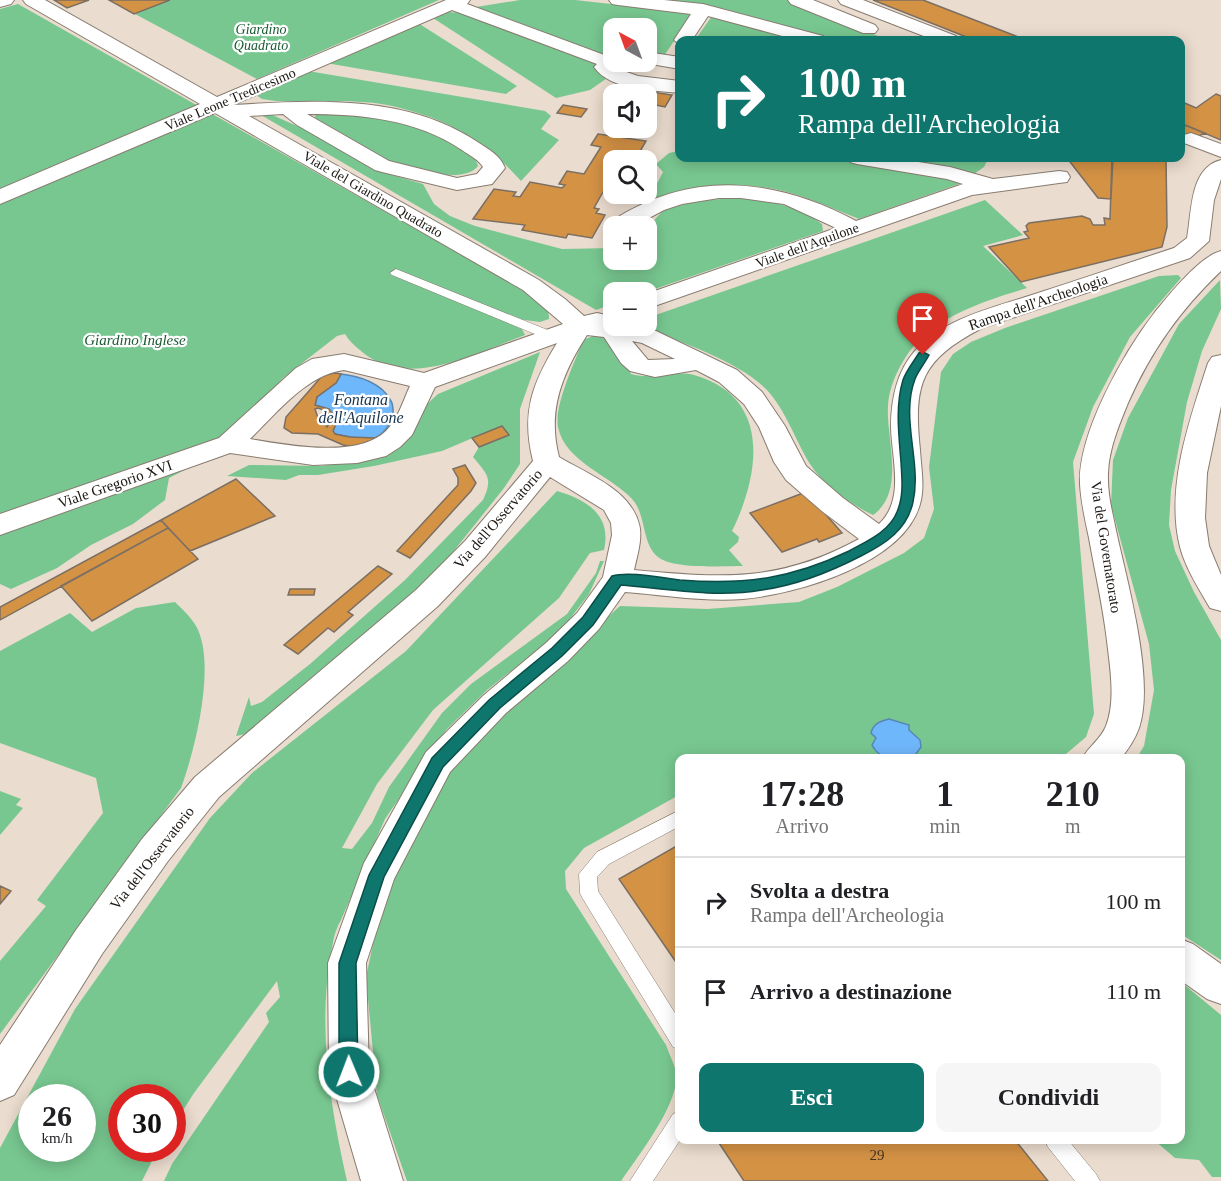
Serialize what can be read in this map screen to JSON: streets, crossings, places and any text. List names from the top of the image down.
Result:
{
  "streets": {
    "street": [
      "Viale Leone Tredicesimo",
      "Viale del Giardino Quadrato",
      "Viale dell'Aquilone",
      "Rampa dell'Archeologia",
      "Viale Gregorio XVI",
      "Via dell'Osservatorio",
      "Via del Governatorato"
    ]
  },
  "crossings": [
    ["Viale Leone Tredicesimo", "Viale del Giardino Quadrato"],
    ["Rampa dell'Archeologia", "Via dell'Osservatorio"]
  ],
  "water": ["Fontana dell'Aquilone"],
  "parks": ["Giardino Quadrato", "Giardino Inglese"],
  "house_numbers": ["29"],
  "north": "top left",
  "page": {
    "map_buttons": ["+", "−"],
    "turn": ["100 m", "Rampa dell'Archeologia"],
    "eta": [
      "17:28",
      "Arrivo",
      "1",
      "min",
      "210",
      "m"
    ],
    "list": [
      {
        "name": "Svolta a destra",
        "note": "Rampa dell'Archeologia",
        "value": "100 m"
      },
      {
        "name": "Arrivo a destinazione",
        "value": "110 m"
      }
    ],
    "buttons": ["Esci", "Condividi"],
    "speed": "26 km/h",
    "limit": "30"
  }
}
